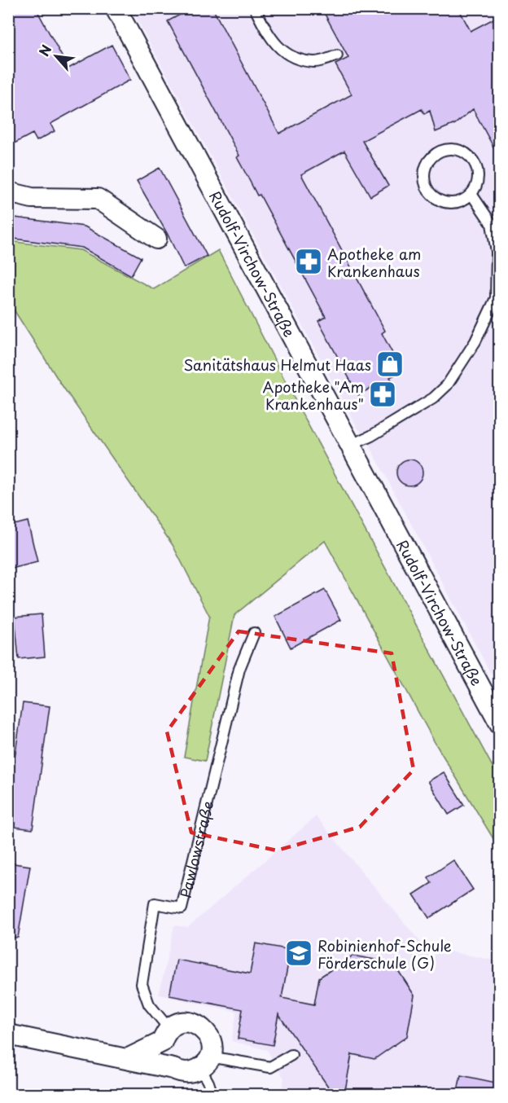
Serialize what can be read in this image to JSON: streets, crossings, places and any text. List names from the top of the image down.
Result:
{
  "streets": {
    "street": ["Rudolf-Virchow-Straße"],
    "lane": ["Pawlowstraße"]
  },
  "places": {
    "pharmacy": ["Apotheke am Krankenhaus", "Apotheke \"Am Krankenhaus\""],
    "shop": ["Sanitätshaus Helmut Haas"],
    "school or university": ["Robinienhof-Schule Förderschule (G)"]
  },
  "north": "top left"
}
